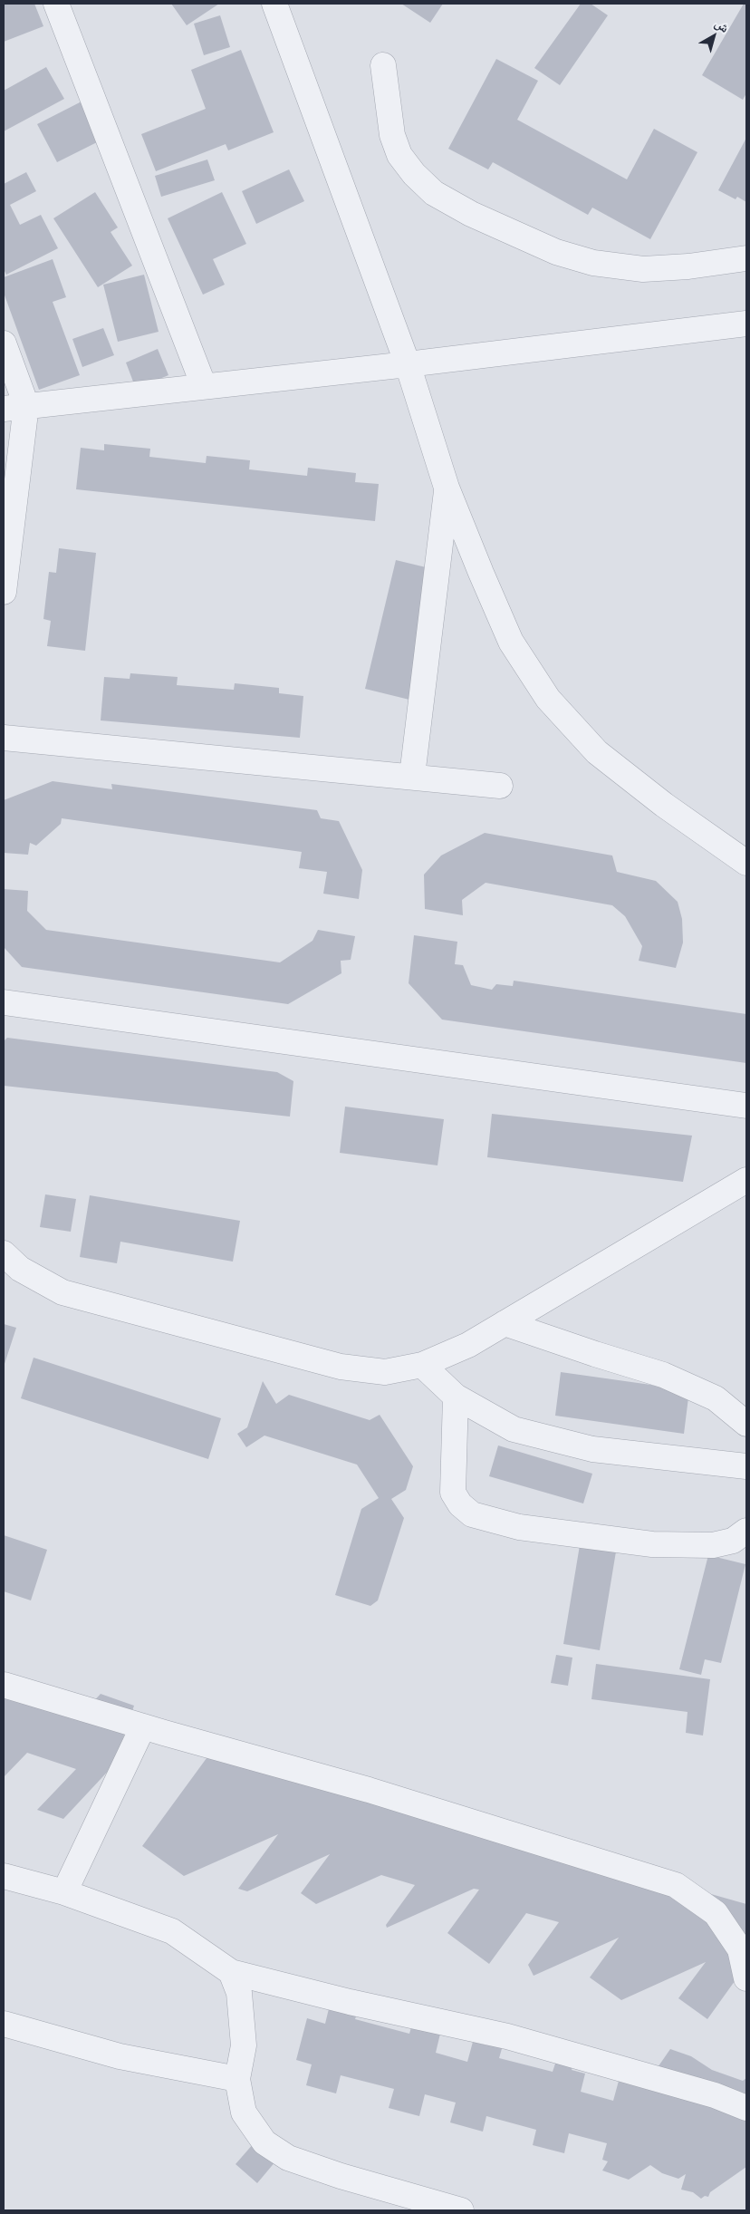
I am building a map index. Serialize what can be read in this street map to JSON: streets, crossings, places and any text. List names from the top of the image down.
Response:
{
  "north": "top right"
}
